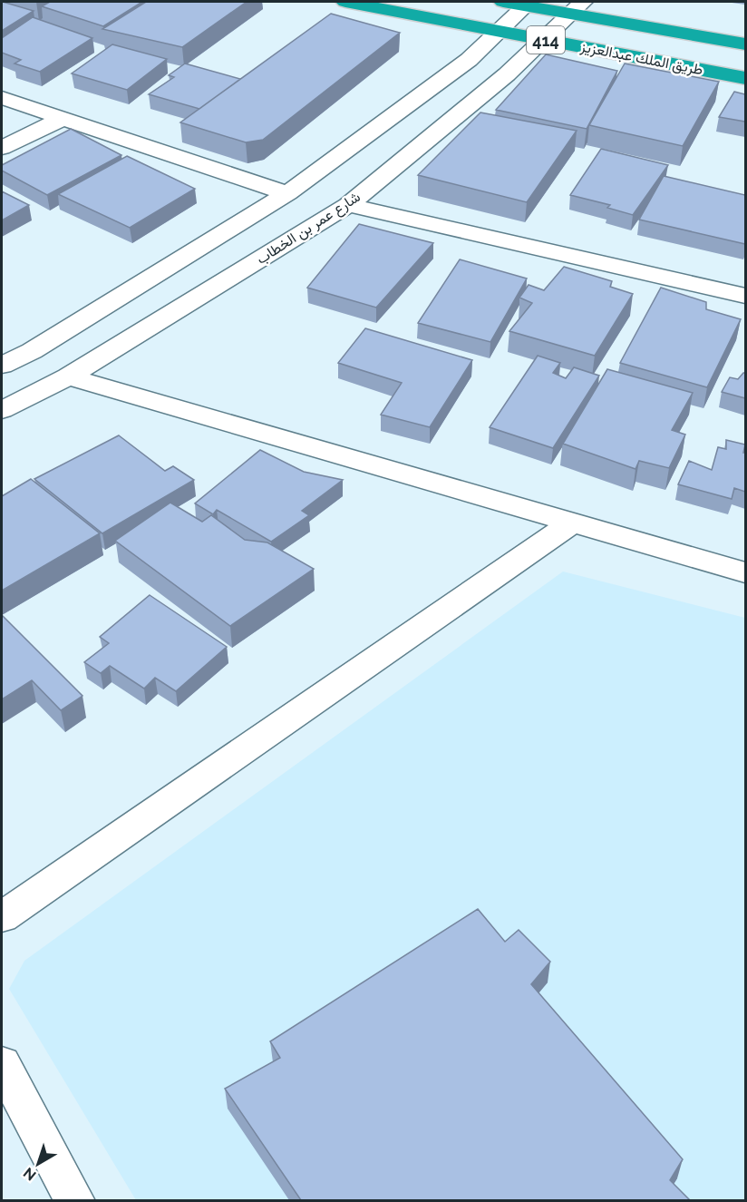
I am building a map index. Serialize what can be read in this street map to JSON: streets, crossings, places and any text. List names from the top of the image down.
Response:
{
  "streets": {
    "highway": ["414", "طريق الملك عبدالعزيز"],
    "street": ["شارع عمر بن الخطاب"]
  },
  "crossings": [
    ["طريق الملك عبدالعزيز", "شارع عمر بن الخطاب"]
  ],
  "north": "bottom left"
}
